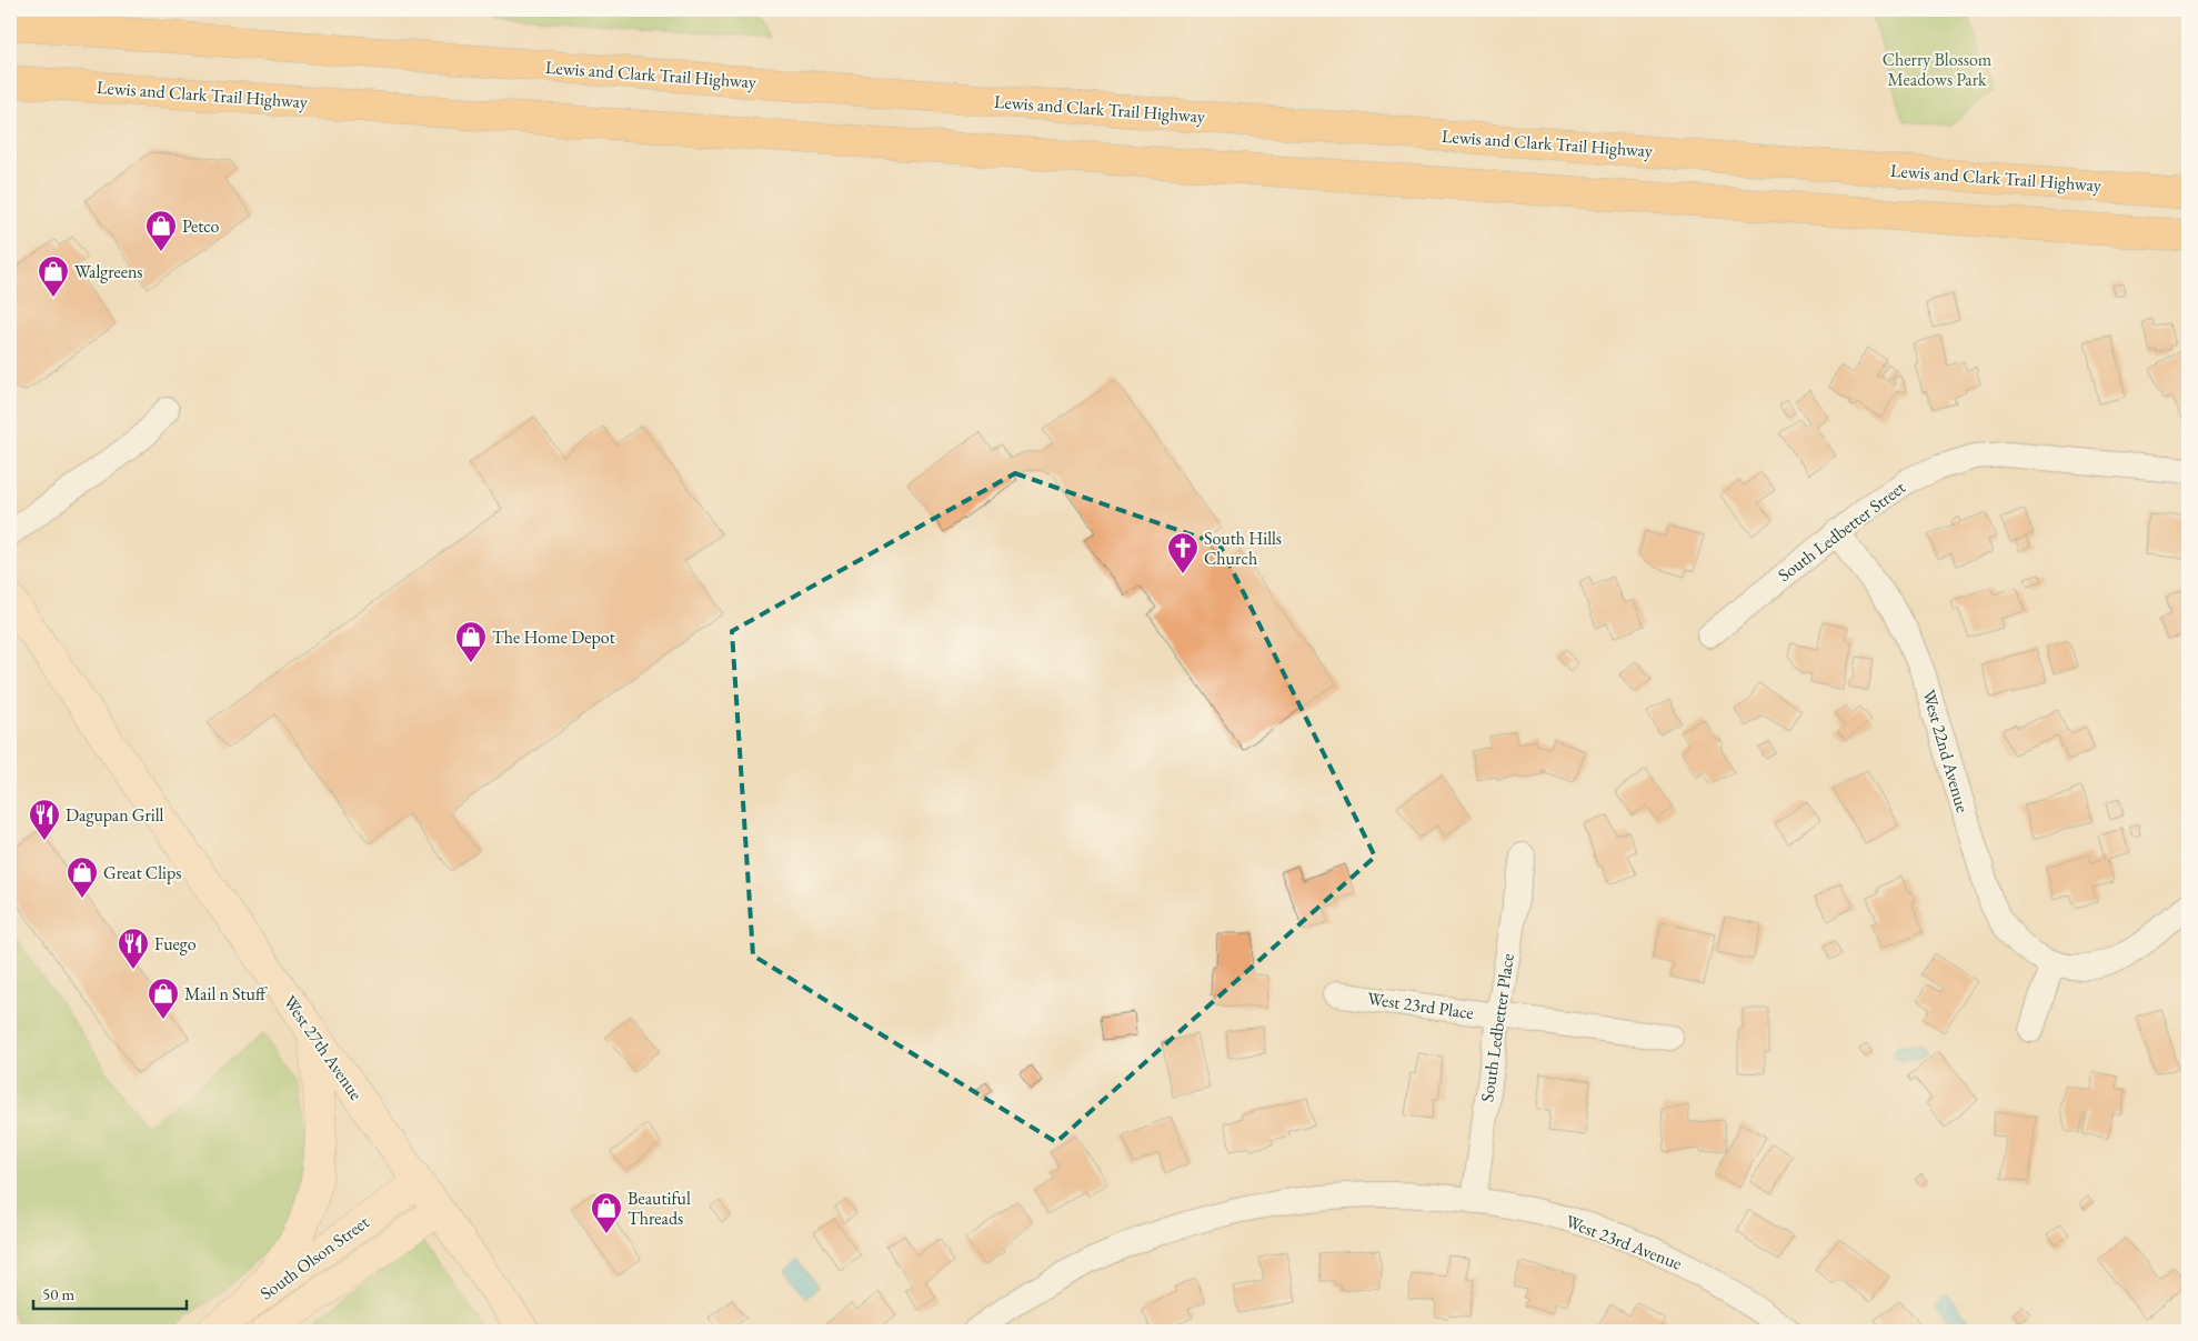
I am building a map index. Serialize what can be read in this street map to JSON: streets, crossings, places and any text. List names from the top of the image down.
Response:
{
  "streets": {
    "highway": ["Lewis and Clark Trail Highway"],
    "main road": ["West 27th Avenue", "South Olson Street"],
    "street": [
      "South Ledbetter Street",
      "West 22nd Avenue",
      "West 23rd Place",
      "South Ledbetter Place",
      "West 23rd Avenue"
    ]
  },
  "crossings": [
    ["South Ledbetter Street", "West 22nd Avenue"],
    ["West 23rd Place", "South Ledbetter Place"],
    ["South Ledbetter Place", "West 23rd Avenue"],
    ["West 27th Avenue", "South Olson Street"]
  ],
  "parks": ["Cherry Blossom Meadows Park"],
  "places": {
    "shop": [
      "Petco",
      "Walgreens",
      "The Home Depot",
      "Great Clips",
      "Mail n Stuff",
      "Beautiful Threads"
    ],
    "church": ["South Hills Church"],
    "restaurant": ["Dagupan Grill", "Fuego"]
  },
  "scale_bar": "50 m"
}
